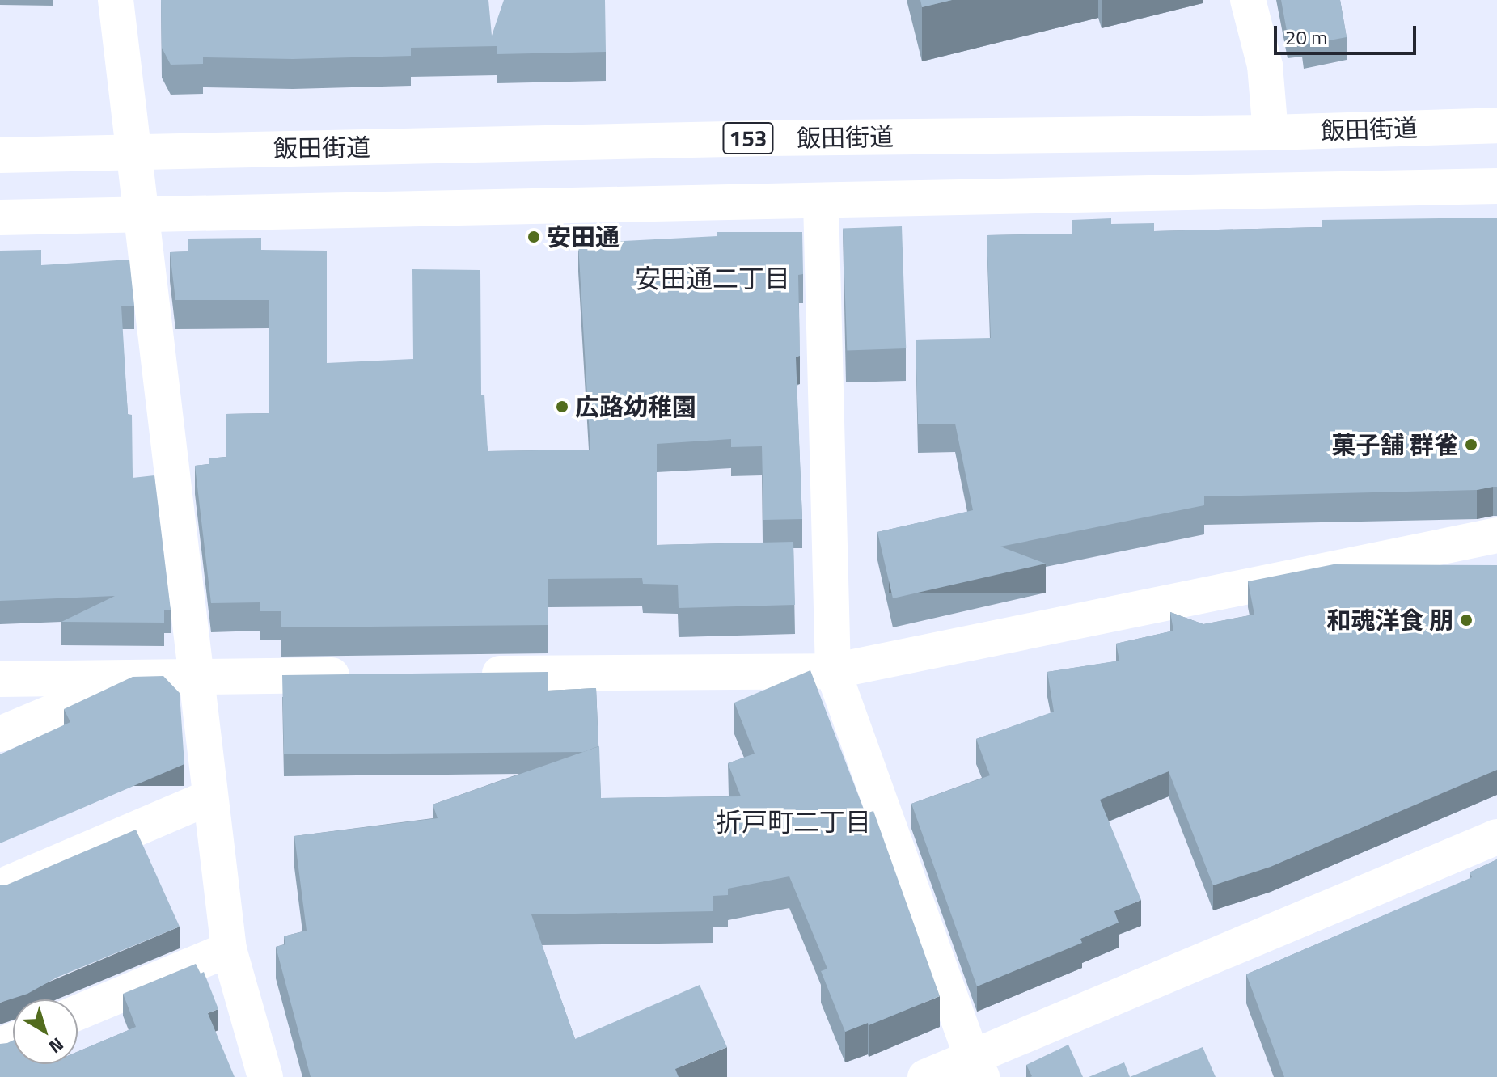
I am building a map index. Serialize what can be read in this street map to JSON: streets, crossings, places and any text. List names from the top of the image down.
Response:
{
  "streets": {
    "main road": ["飯田街道", "153"]
  },
  "districts": ["安田通二丁目", "折戸町二丁目"],
  "places": [
    "安田通",
    "広路幼稚園",
    "菓子舗 群雀",
    "和魂洋食 朋"
  ],
  "scale_bar": "20 m",
  "north": "bottom right"
}
